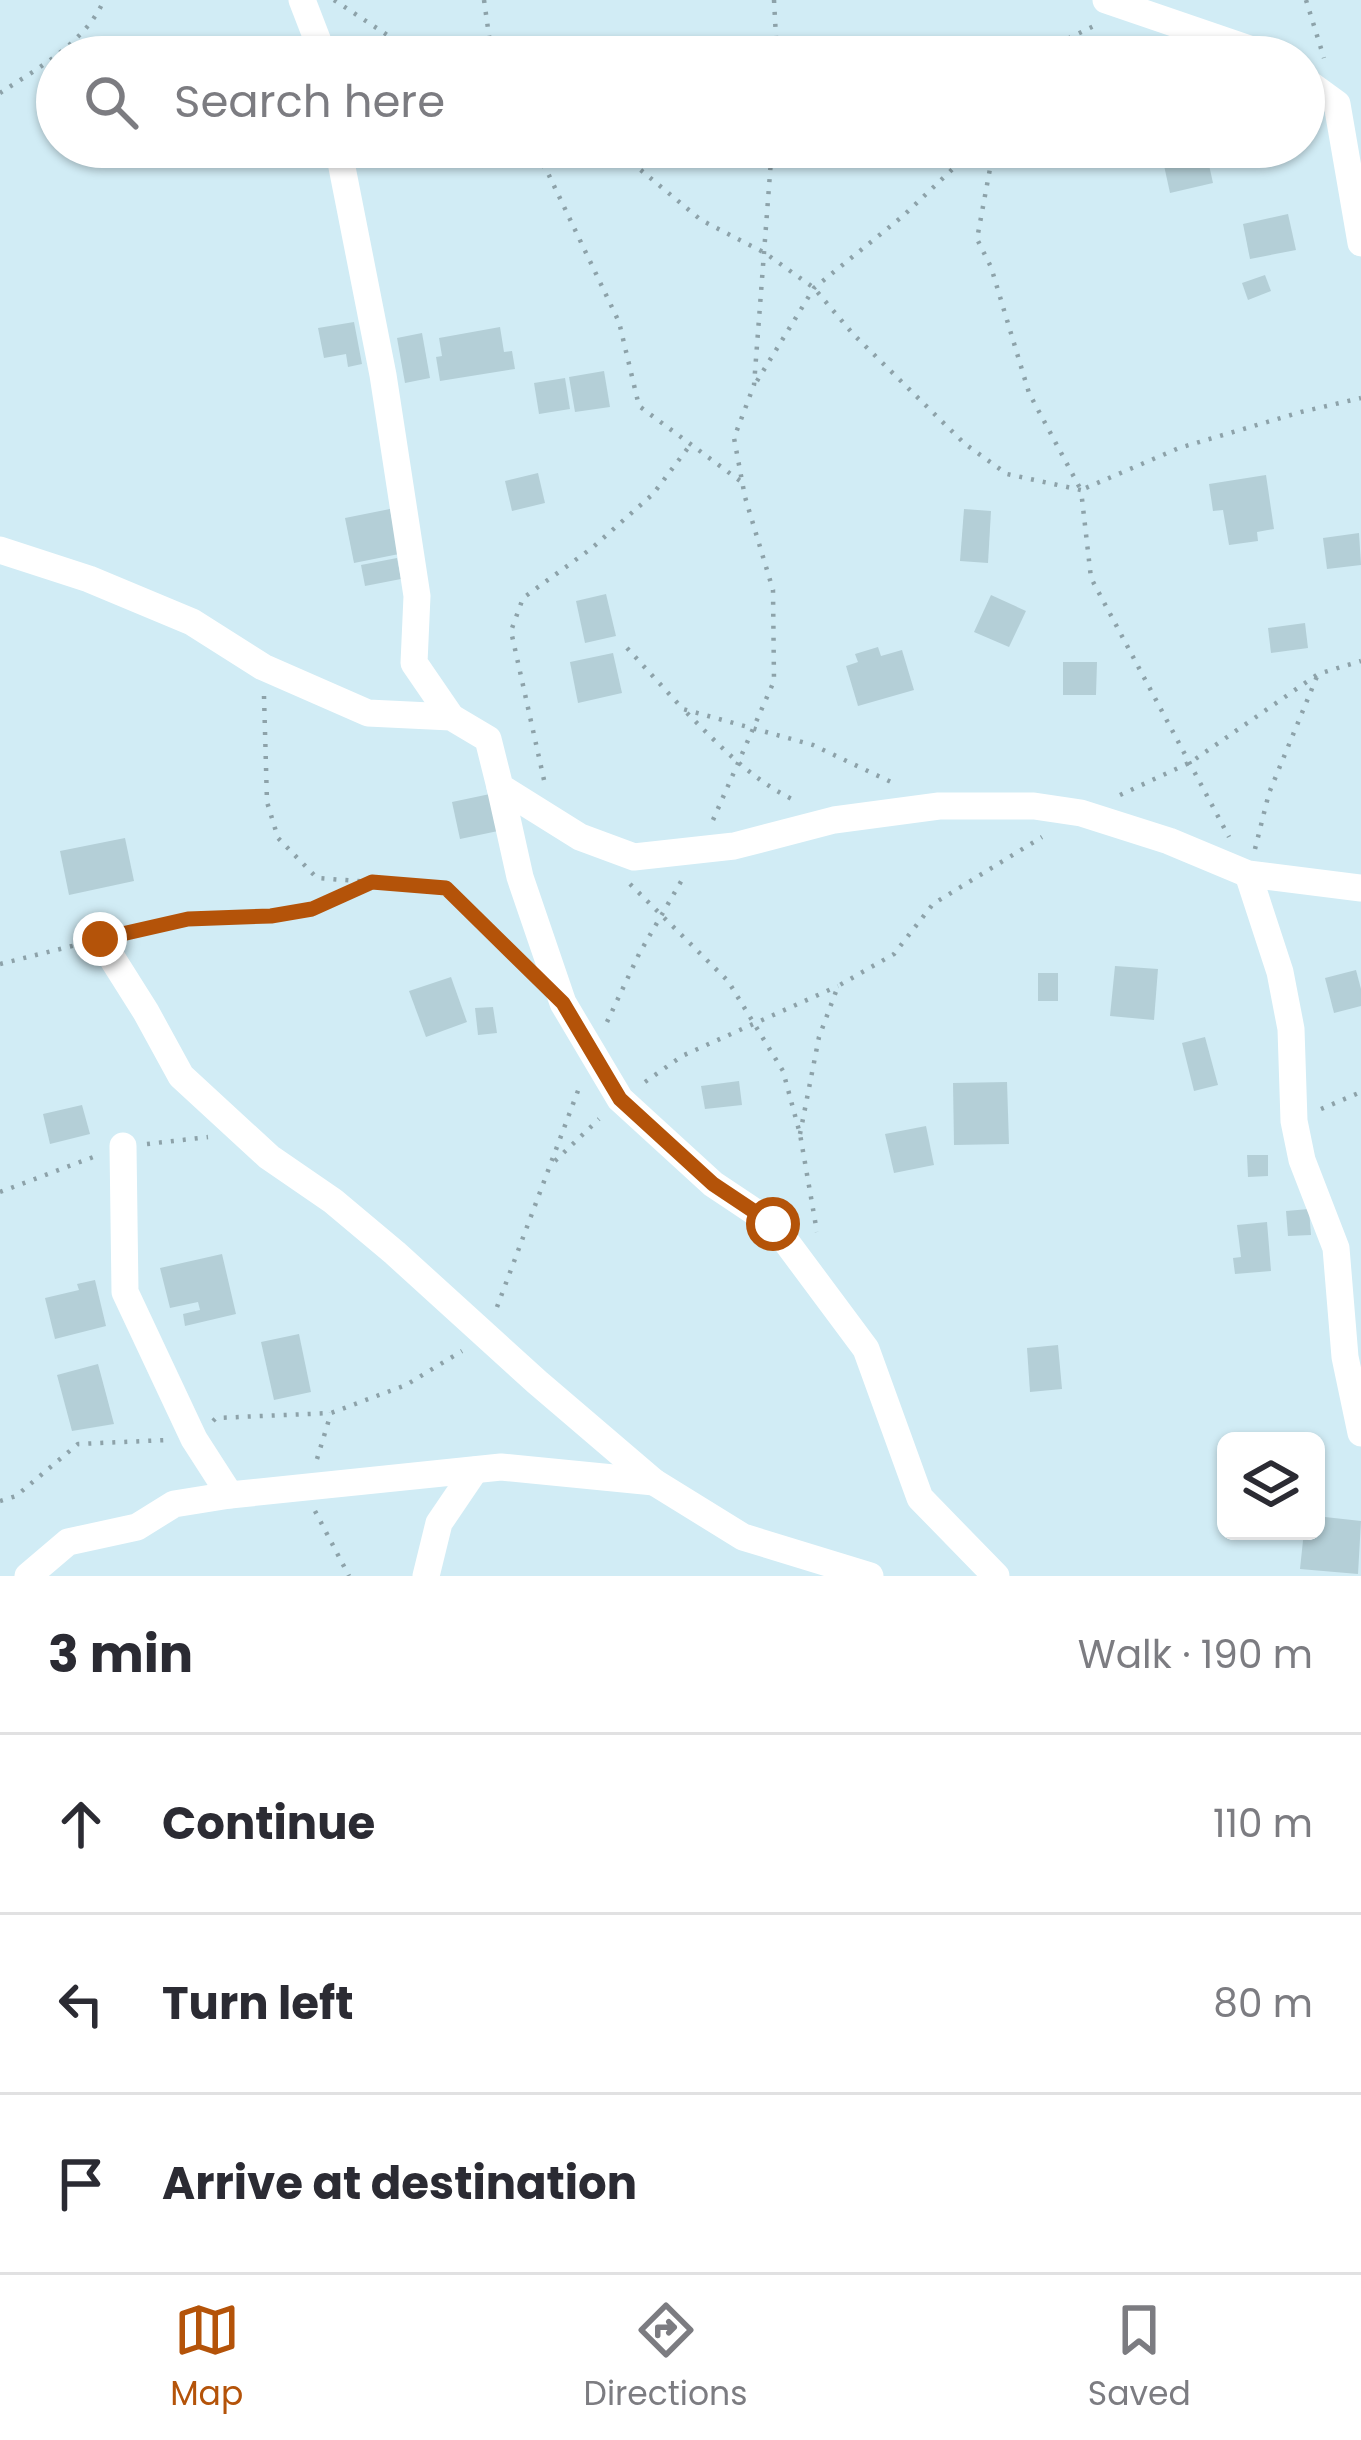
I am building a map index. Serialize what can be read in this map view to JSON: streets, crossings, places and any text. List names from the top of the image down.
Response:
{
  "page": {
    "search": "Search here",
    "heading": ["3 min", "Walk · 190 m"],
    "list": [
      ["Continue", "110 m"],
      ["Turn left", "80 m"],
      "Arrive at destination"
    ],
    "nav": ["Map", "Directions", "Saved"]
  }
}
